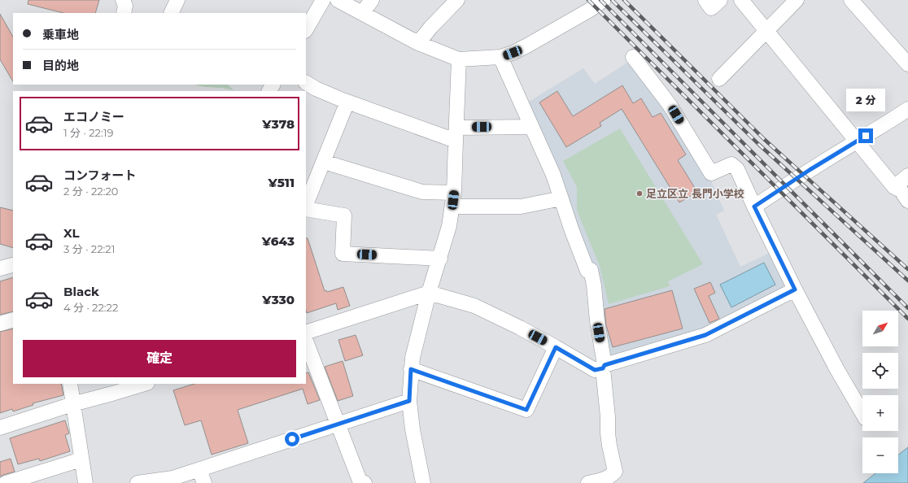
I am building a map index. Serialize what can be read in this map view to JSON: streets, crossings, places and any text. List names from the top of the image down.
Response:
{
  "places": ["足立区立 長門小学校"],
  "north": "top right",
  "page": {
    "banner": ["乗車地", "目的地"],
    "bubble": "2 分",
    "list": [
      {
        "name": "エコノミー",
        "note": "1 分 · 22:19",
        "value": "¥378"
      },
      {
        "name": "コンフォート",
        "note": "2 分 · 22:20",
        "value": "¥511"
      },
      {
        "name": "XL",
        "note": "3 分 · 22:21",
        "value": "¥643"
      },
      {
        "name": "Black",
        "note": "4 分 · 22:22",
        "value": "¥330"
      }
    ],
    "map_buttons": ["+", "−"],
    "buttons": "確定"
  }
}
